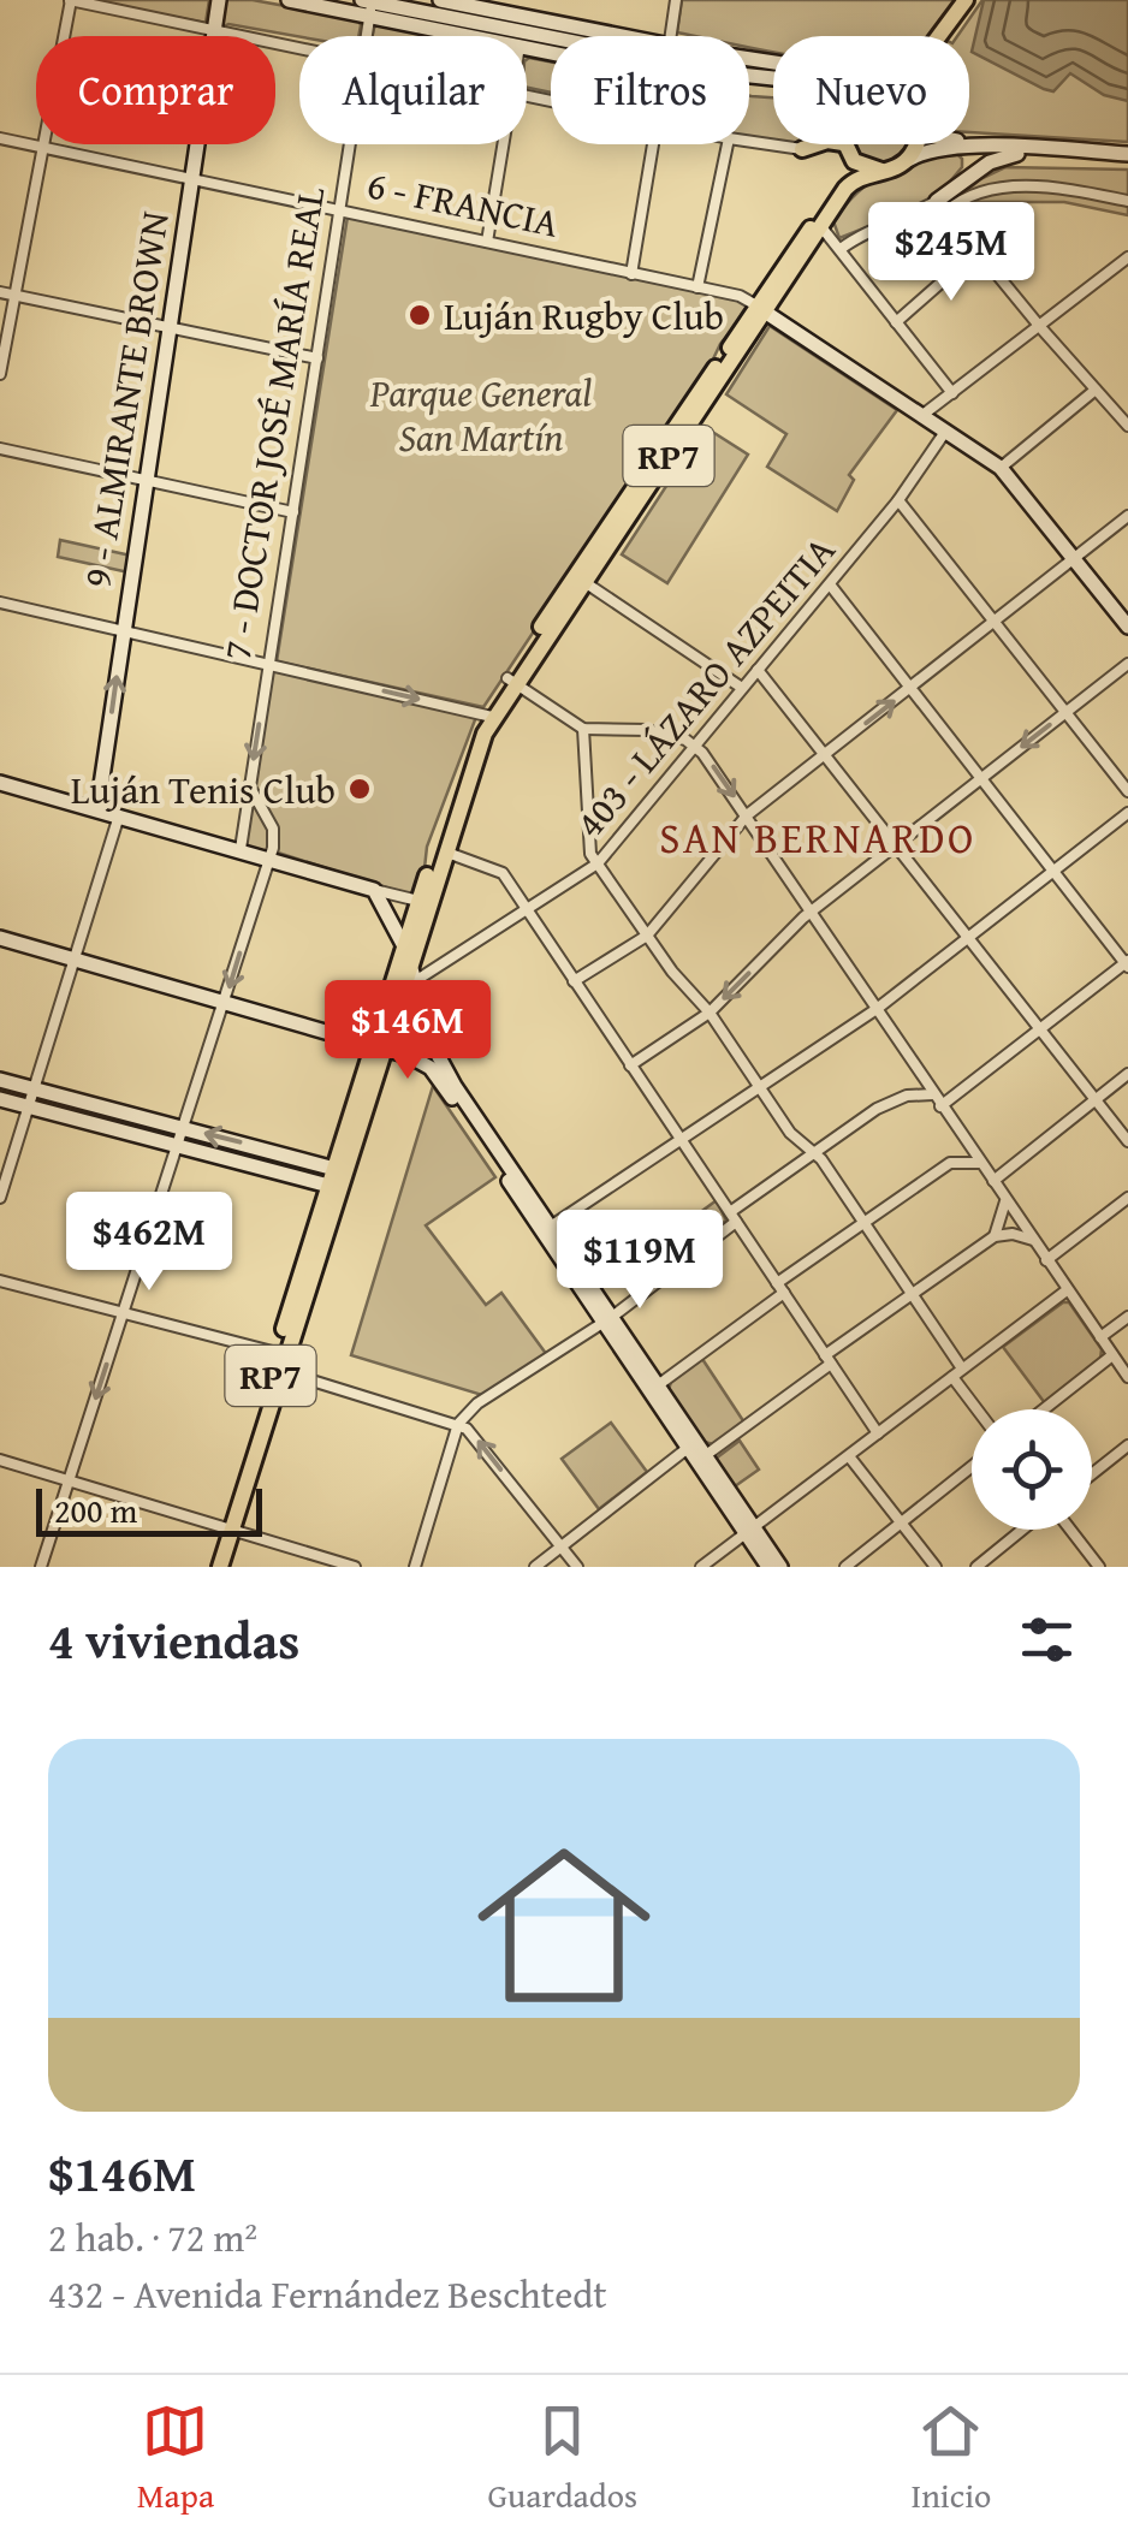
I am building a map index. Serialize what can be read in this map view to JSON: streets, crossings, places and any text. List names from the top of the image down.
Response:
{
  "streets": {
    "main road": ["RP7"],
    "street": [
      "6 - FRANCIA",
      "9 - ALMIRANTE BROWN",
      "7 - DOCTOR JOSÉ MARÍA REAL",
      "403 - LÁZARO AZPEITIA"
    ]
  },
  "crossings": [
    ["6 - FRANCIA", "9 - ALMIRANTE BROWN"],
    ["6 - FRANCIA", "7 - DOCTOR JOSÉ MARÍA REAL"],
    ["6 - FRANCIA", "RP7"],
    ["RP7", "403 - LÁZARO AZPEITIA"]
  ],
  "districts": ["SAN BERNARDO"],
  "parks": ["Parque General San Martín"],
  "places": ["Luján Rugby Club", "Luján Tenis Club"],
  "scale_bar": "200 m",
  "page": {
    "chip": [
      "Comprar",
      "Alquilar",
      "Filtros",
      "Nuevo"
    ],
    "price": [
      "$245M",
      "$146M",
      "$462M",
      "$119M"
    ],
    "scale": "200 m",
    "heading": "4 viviendas",
    "list": [
      {
        "name": "$146M",
        "note": "2 hab. · 72 m² · 432 - Avenida Fernández Beschtedt"
      }
    ],
    "tabs": ["Mapa", "Guardados", "Inicio"]
  }
}
